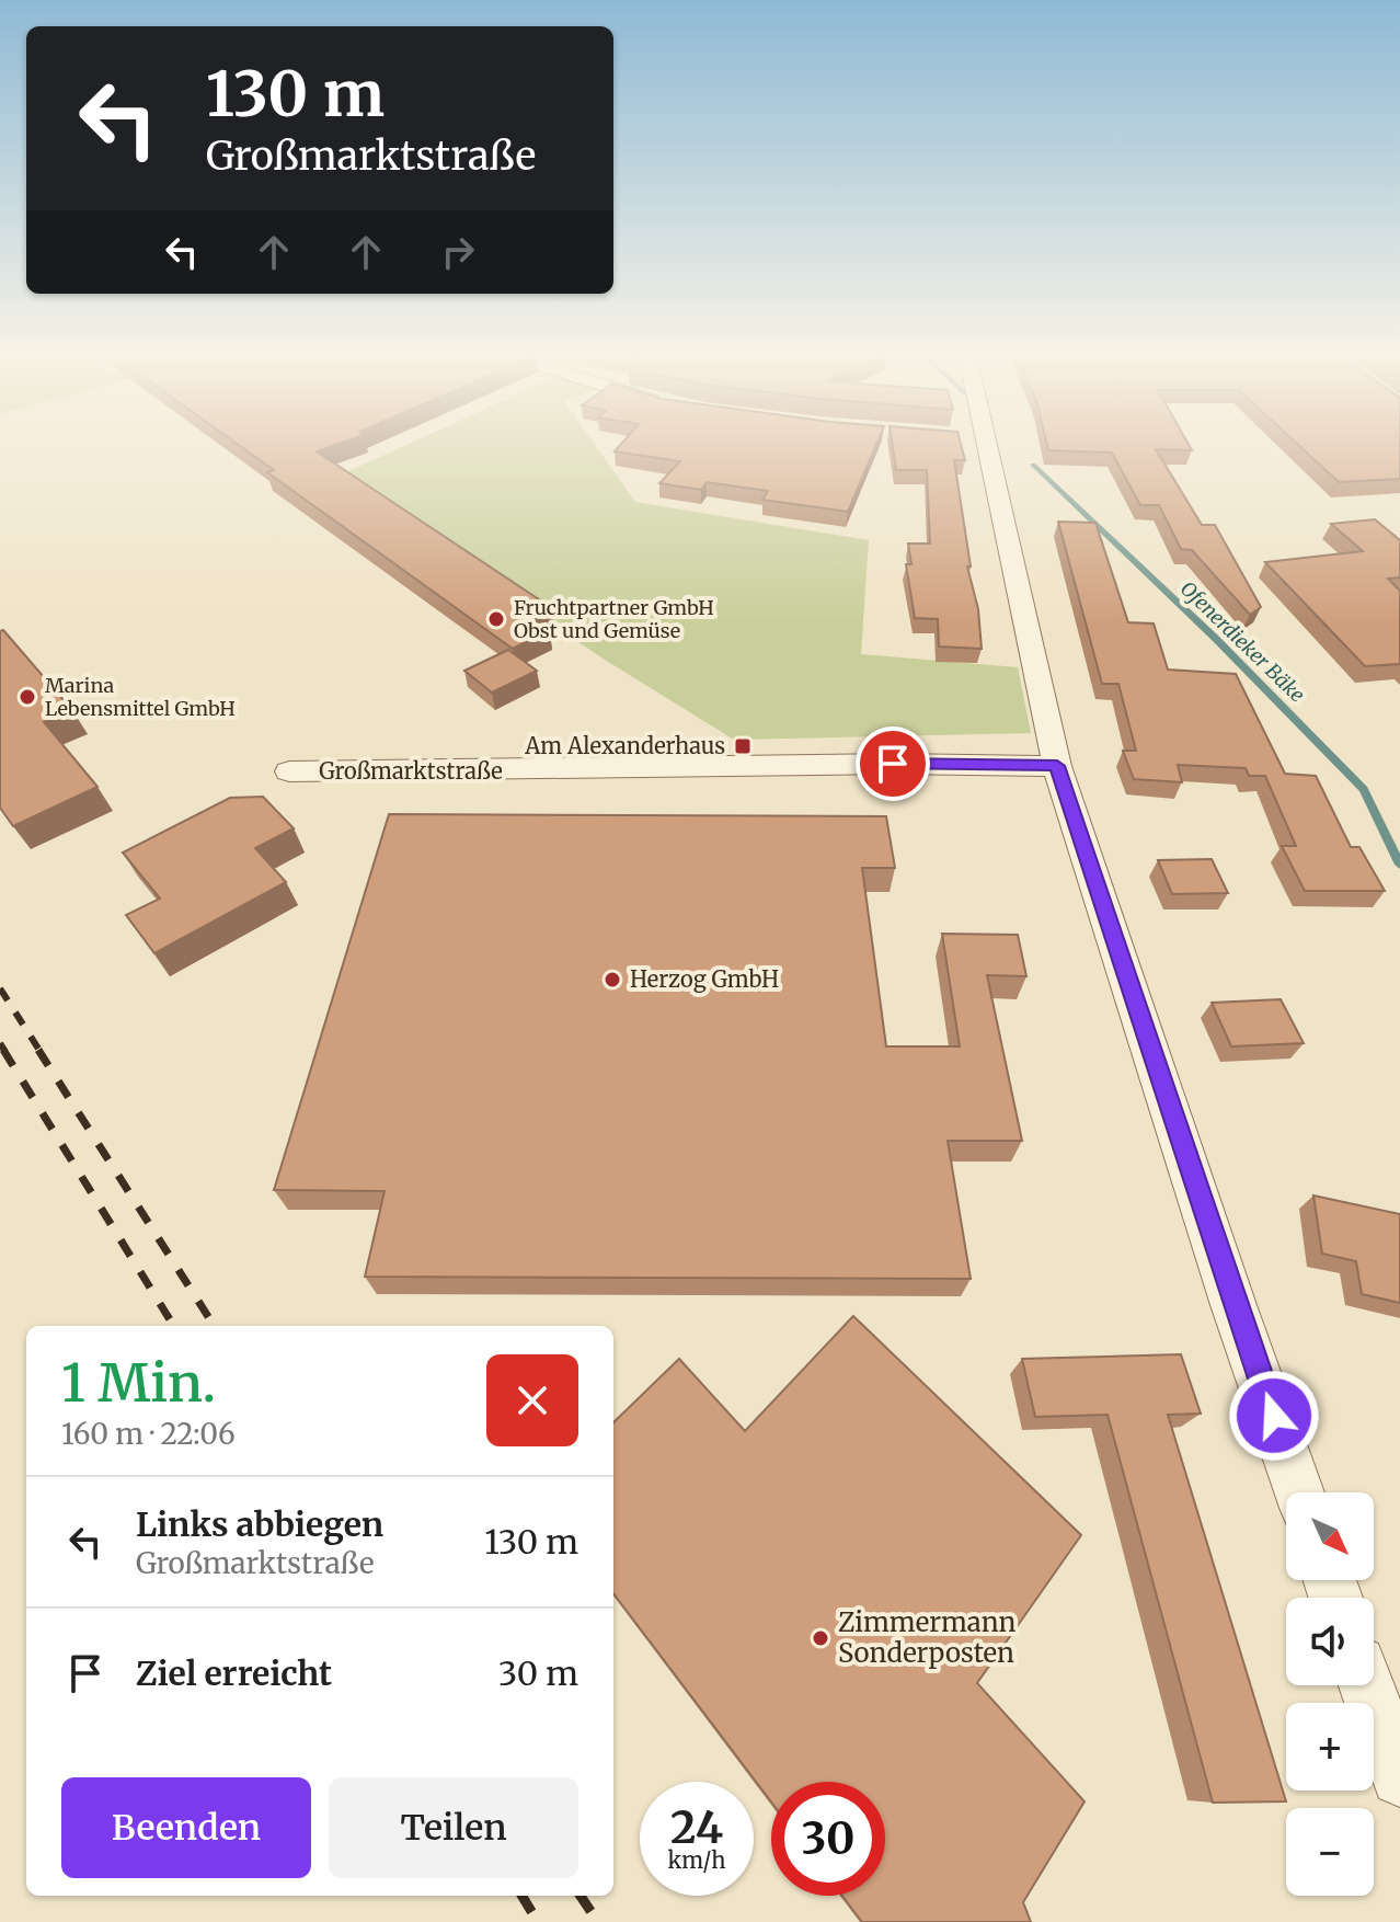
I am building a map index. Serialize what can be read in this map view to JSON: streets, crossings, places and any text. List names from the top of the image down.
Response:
{
  "streets": {
    "street": ["Großmarktstraße"]
  },
  "water": ["Ofenerdieker Bäke"],
  "places": {
    "other": [
      "Fruchtpartner GmbH Obst und Gemüse",
      "Marina Lebensmittel GmbH",
      "Herzog GmbH",
      "Zimmermann Sonderposten"
    ],
    "transit": ["Am Alexanderhaus"]
  },
  "north": "bottom right",
  "page": {
    "turn": ["130 m", "Großmarktstraße"],
    "heading": ["1 Min.", "160 m · 22:06"],
    "list": [
      {
        "name": "Links abbiegen",
        "note": "Großmarktstraße",
        "value": "130 m"
      },
      {
        "name": "Ziel erreicht",
        "value": "30 m"
      }
    ],
    "map_buttons": ["+", "−"],
    "buttons": ["Beenden", "Teilen"],
    "speed": "24 km/h",
    "limit": "30"
  }
}
